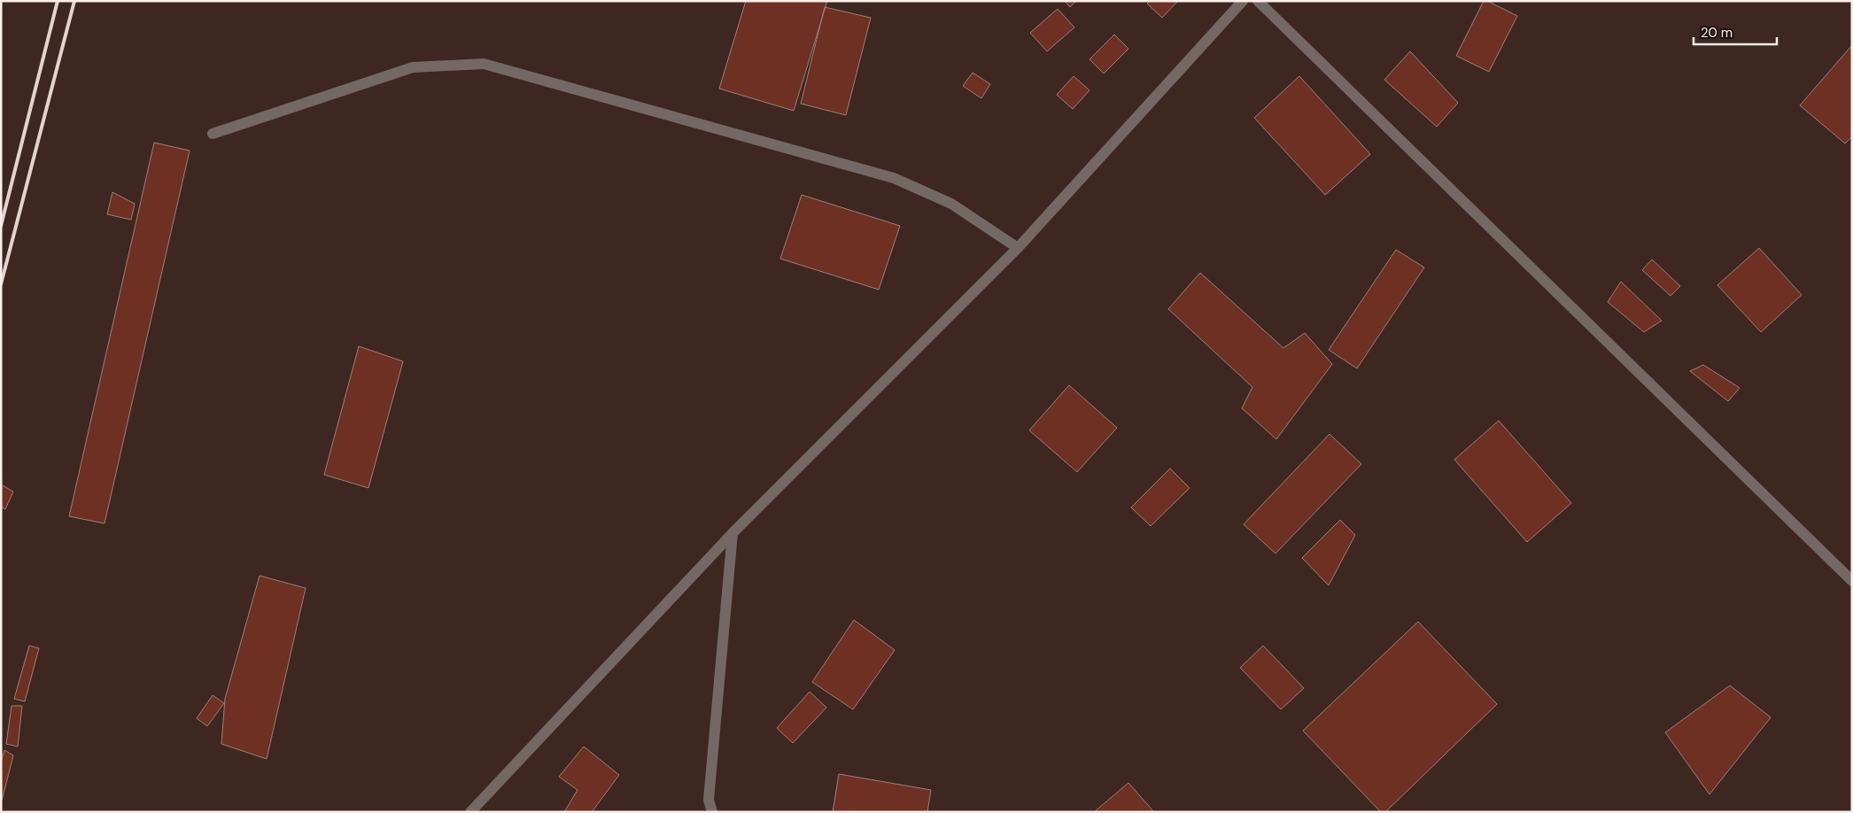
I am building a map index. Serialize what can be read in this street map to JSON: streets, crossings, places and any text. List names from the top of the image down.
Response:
{
  "scale_bar": "20 m"
}
